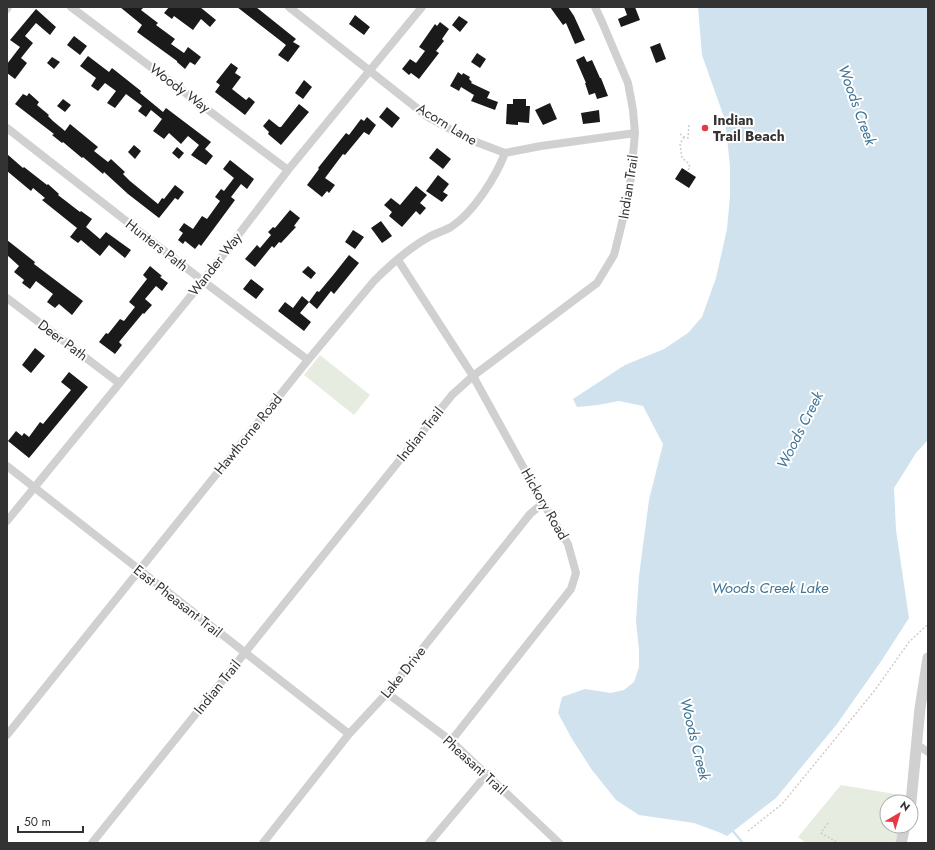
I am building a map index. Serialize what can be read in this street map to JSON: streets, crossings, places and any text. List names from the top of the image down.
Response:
{
  "streets": {
    "street": [
      "Woody Way",
      "Acorn Lane",
      "Indian Trail",
      "Hunters Path",
      "Wander Way",
      "Deer Path",
      "Hawthorne Road",
      "Hickory Road",
      "East Pheasant Trail",
      "Lake Drive",
      "Pheasant Trail"
    ]
  },
  "crossings": [
    ["Woody Way", "Wander Way"],
    ["Acorn Lane", "Wander Way"],
    ["Acorn Lane", "Hawthorne Road"],
    ["Indian Trail", "Hickory Road"],
    ["Indian Trail", "East Pheasant Trail"],
    ["Hunters Path", "Wander Way"],
    ["Hunters Path", "Hawthorne Road"],
    ["Wander Way", "Deer Path"],
    ["Wander Way", "East Pheasant Trail"],
    ["Hawthorne Road", "Hickory Road"],
    ["Hawthorne Road", "East Pheasant Trail"],
    ["Hickory Road", "Lake Drive"],
    ["Hickory Road", "Pheasant Trail"],
    ["East Pheasant Trail", "Lake Drive"],
    ["Lake Drive", "Pheasant Trail"]
  ],
  "water": ["Woods Creek", "Woods Creek Lake"],
  "places": ["Indian Trail Beach"],
  "scale_bar": "50 m",
  "north": "top right"
}
